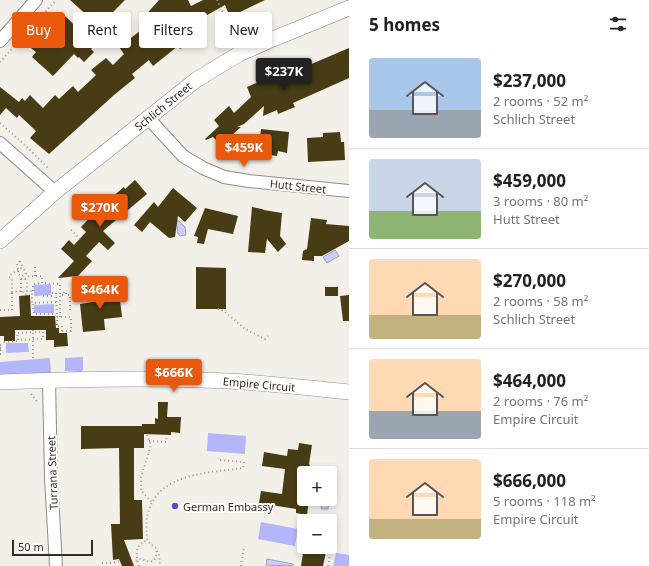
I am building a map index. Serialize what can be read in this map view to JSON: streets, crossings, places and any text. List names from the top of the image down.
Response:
{
  "streets": {
    "street": [
      "Schlich Street",
      "Hutt Street",
      "Empire Circuit",
      "Turrana Street"
    ]
  },
  "crossings": [
    ["Schlich Street", "Hutt Street"],
    ["Empire Circuit", "Turrana Street"]
  ],
  "places": ["German Embassy"],
  "scale_bar": "50 m",
  "page": {
    "heading": "5 homes",
    "chip": [
      "Buy",
      "Rent",
      "Filters",
      "New"
    ],
    "list": [
      {
        "name": "$237,000",
        "note": "2 rooms · 52 m² · Schlich Street"
      },
      {
        "name": "$459,000",
        "note": "3 rooms · 80 m² · Hutt Street"
      },
      {
        "name": "$270,000",
        "note": "2 rooms · 58 m² · Schlich Street"
      },
      {
        "name": "$464,000",
        "note": "2 rooms · 76 m² · Empire Circuit"
      },
      {
        "name": "$666,000",
        "note": "5 rooms · 118 m² · Empire Circuit"
      }
    ],
    "price": [
      "$237K",
      "$459K",
      "$270K",
      "$464K",
      "$666K"
    ],
    "map_buttons": ["+", "−"],
    "scale": "50 m"
  }
}
